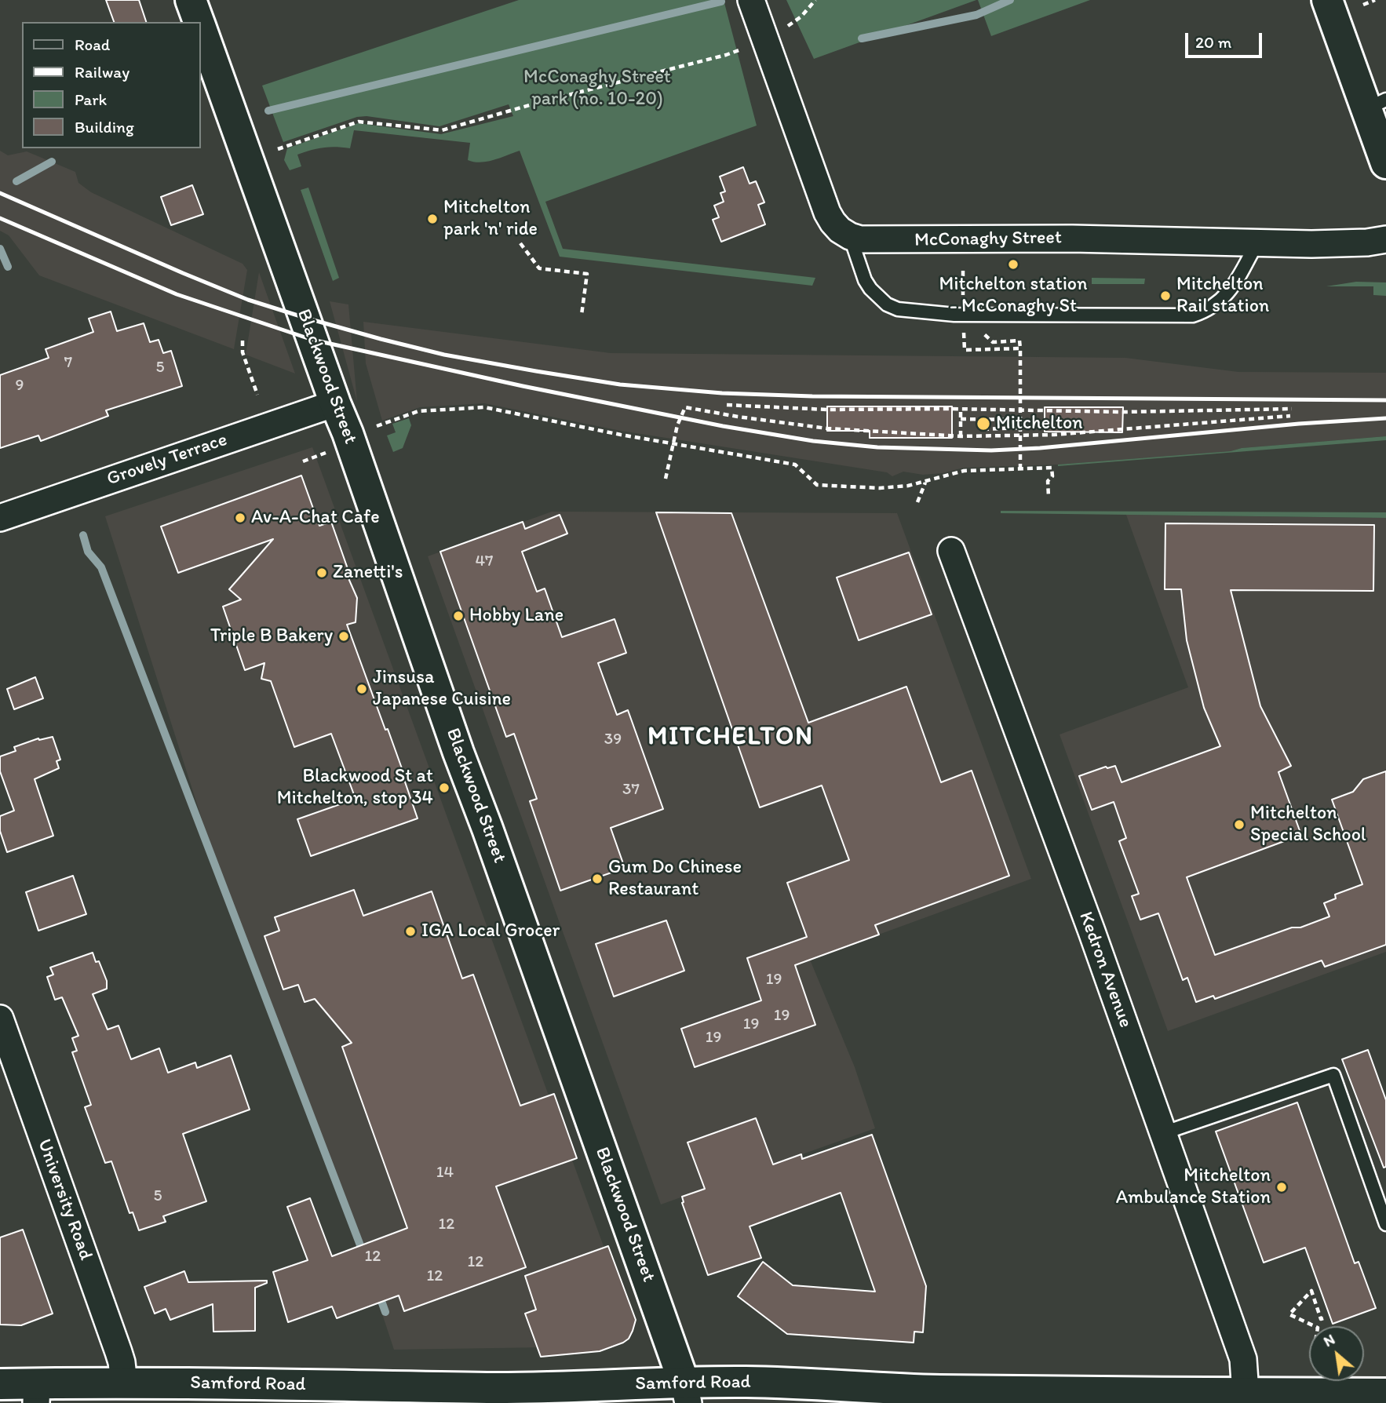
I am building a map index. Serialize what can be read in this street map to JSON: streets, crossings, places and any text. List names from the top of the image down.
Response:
{
  "streets": {
    "street": [
      "McConaghy Street",
      "Blackwood Street",
      "Grovely Terrace",
      "Kedron Avenue",
      "University Road",
      "Samford Road"
    ]
  },
  "crossings": [
    ["Blackwood Street", "Grovely Terrace"],
    ["Blackwood Street", "Samford Road"],
    ["Kedron Avenue", "Samford Road"],
    ["University Road", "Samford Road"]
  ],
  "districts": ["MITCHELTON"],
  "parks": ["McConaghy Street park (no. 10-20)"],
  "places": [
    "Mitchelton park 'n' ride",
    "Mitchelton station - McConaghy St",
    "Mitchelton Rail station",
    "Mitchelton",
    "Av-A-Chat Cafe",
    "Zanetti's",
    "Hobby Lane",
    "Triple B Bakery",
    "Jinsusa Japanese Cuisine",
    "Blackwood St at Mitchelton, stop 34",
    "Mitchelton Special School",
    "Gum Do Chinese Restaurant",
    "IGA Local Grocer",
    "Mitchelton Ambulance Station"
  ],
  "house_numbers": [
    "7",
    "5",
    "9",
    "47",
    "39",
    "37",
    "19",
    "19",
    "19",
    "19",
    "14",
    "5",
    "12",
    "12",
    "12",
    "12"
  ],
  "legend": [
    "Road",
    "Railway",
    "Park",
    "Building"
  ],
  "scale_bar": "20 m",
  "north": "top left"
}
